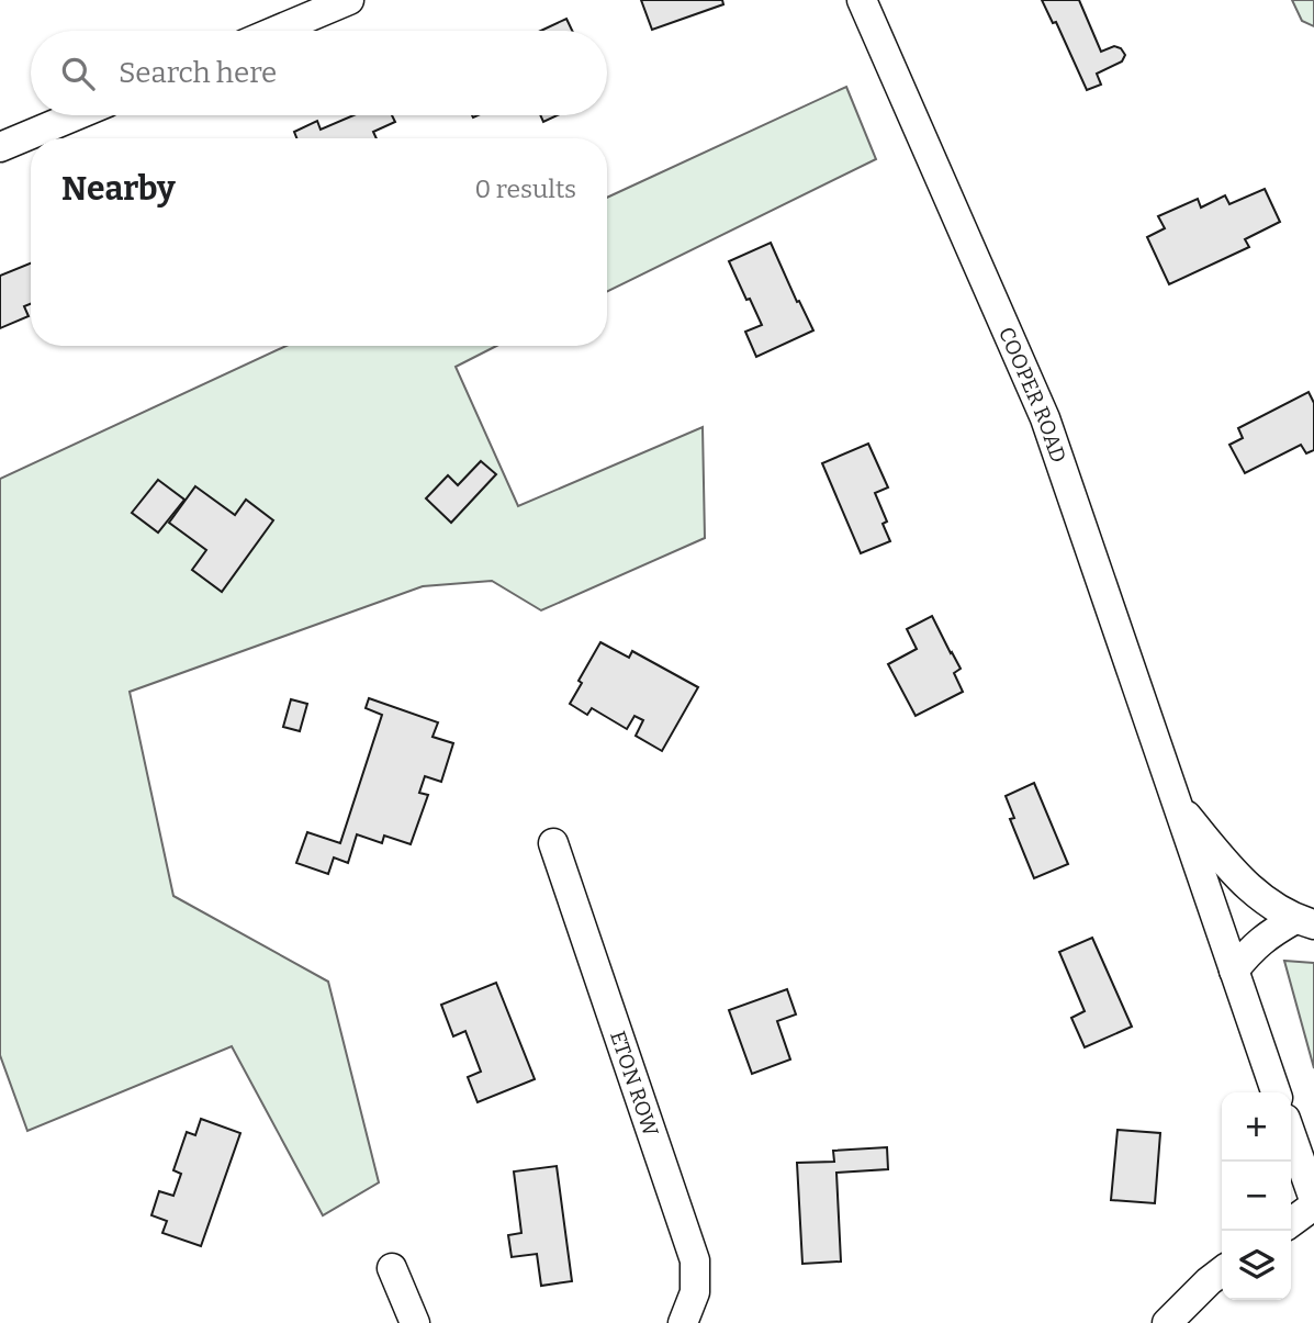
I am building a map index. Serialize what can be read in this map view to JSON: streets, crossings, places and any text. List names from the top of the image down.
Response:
{
  "streets": {
    "street": ["COOPER ROAD", "ETON ROW"]
  },
  "page": {
    "search": "Search here",
    "heading": ["Nearby", "0 results"],
    "map_buttons": ["+", "−"]
  }
}
